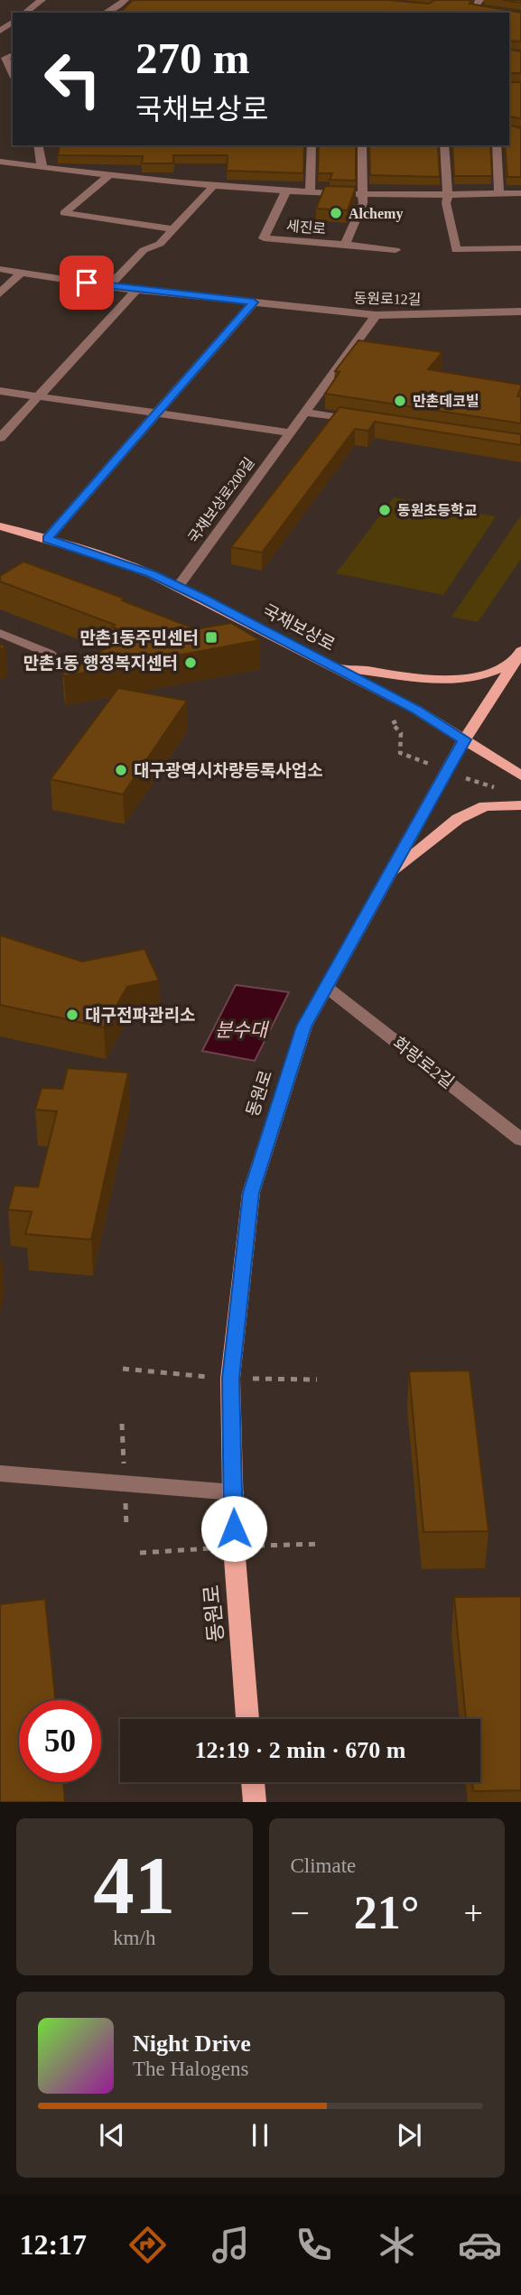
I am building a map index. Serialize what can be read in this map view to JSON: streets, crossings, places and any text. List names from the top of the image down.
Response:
{
  "streets": {
    "main road": ["국채보상로", "동원로"],
    "street": [
      "세진로",
      "동원로12길",
      "국채보상로200길",
      "화랑로2길"
    ]
  },
  "crossings": [
    ["동원로12길", "국채보상로200길"],
    ["국채보상로200길", "국채보상로"],
    ["국채보상로", "동원로"],
    ["화랑로2길", "동원로"]
  ],
  "water": ["분수대"],
  "places": {
    "other": [
      "Alchemy",
      "만촌데코빌",
      "동원초등학교",
      "만촌1동 행정복지센터",
      "대구광역시차량등록사업소",
      "대구전파관리소"
    ],
    "transit": ["만촌1동주민센터"]
  },
  "page": {
    "turn": ["270 m", "국채보상로"],
    "limit": "50",
    "trip": "12:19 · 2 min · 670 m",
    "tile": [
      ["41", "km/h"],
      "Climate"
    ],
    "heat": ["−", "21°", "+"],
    "song": ["Night Drive", "The Halogens"],
    "tabs": "12:17"
  }
}
